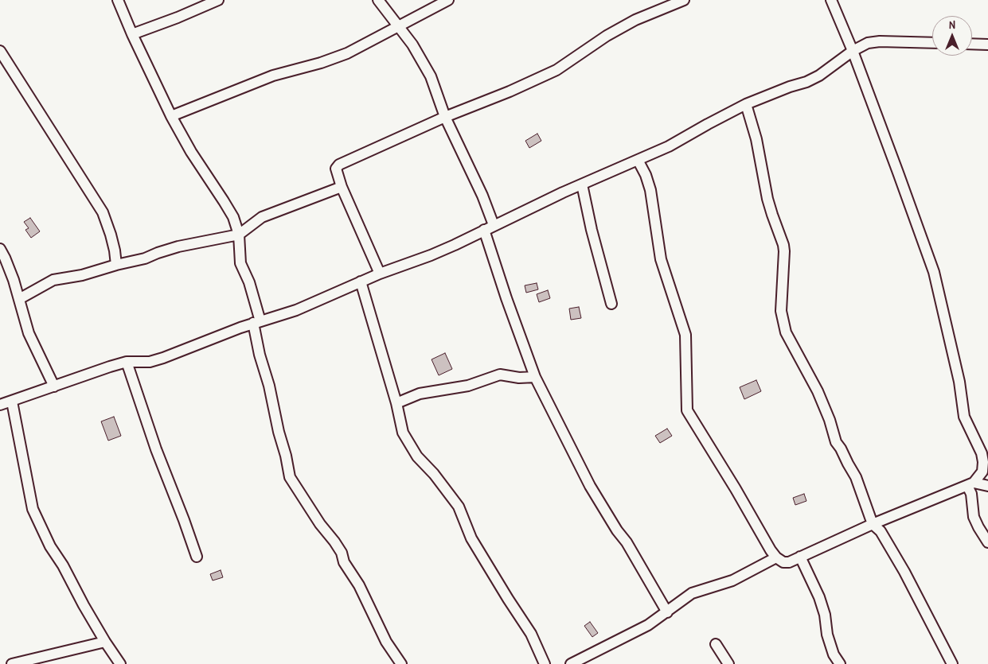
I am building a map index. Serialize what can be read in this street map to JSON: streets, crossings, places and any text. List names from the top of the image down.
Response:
{
  "north": "top"
}
